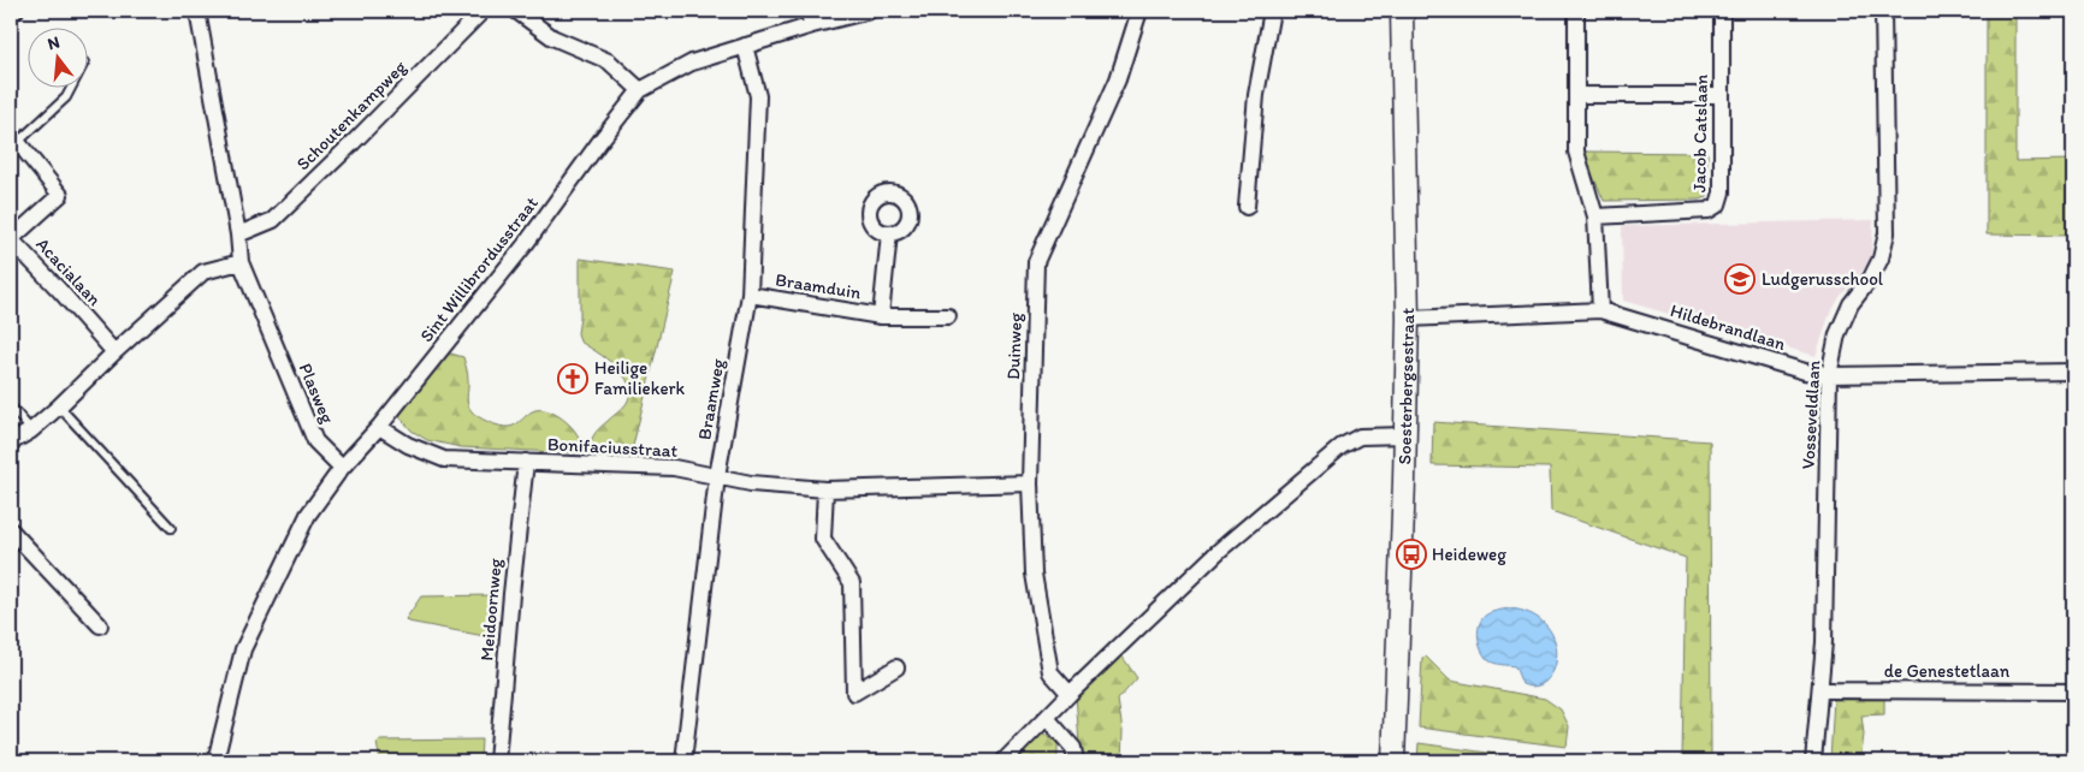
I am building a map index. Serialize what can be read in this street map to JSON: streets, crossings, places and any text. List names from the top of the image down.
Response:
{
  "streets": {
    "main road": ["Soesterbergsestraat"],
    "street": [
      "Schoutenkampweg",
      "Jacob Catslaan",
      "Sint Willibrordusstraat",
      "Acacialaan",
      "Braamduin",
      "Hildebrandlaan",
      "Duinweg",
      "Plasweg",
      "Braamweg",
      "Vosseveldlaan",
      "Bonifaciusstraat",
      "Meidoornweg",
      "de Genestetlaan"
    ]
  },
  "crossings": [
    ["Schoutenkampweg", "Plasweg"],
    ["Sint Willibrordusstraat", "Plasweg"],
    ["Sint Willibrordusstraat", "Bonifaciusstraat"],
    ["Braamduin", "Braamweg"],
    ["Hildebrandlaan", "Soesterbergsestraat"],
    ["Hildebrandlaan", "Vosseveldlaan"],
    ["Duinweg", "Bonifaciusstraat"],
    ["Braamweg", "Bonifaciusstraat"],
    ["Vosseveldlaan", "de Genestetlaan"],
    ["Bonifaciusstraat", "Meidoornweg"]
  ],
  "places": {
    "school or university": ["Ludgerusschool"],
    "church": ["Heilige Familiekerk"],
    "bus stop": ["Heideweg"]
  },
  "north": "top"
}
